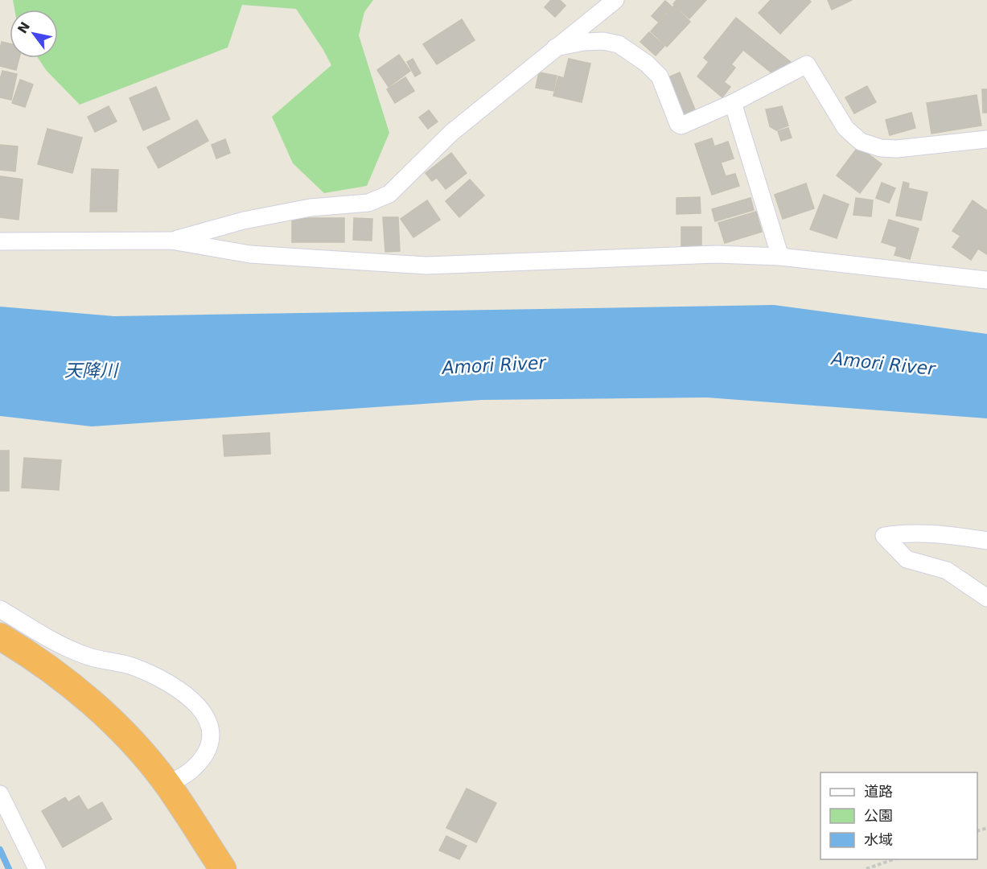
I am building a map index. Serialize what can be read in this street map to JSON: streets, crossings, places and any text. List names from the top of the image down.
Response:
{
  "water": ["Amori River", "天降川"],
  "legend": ["道路", "公園", "水域"],
  "north": "top left"
}
